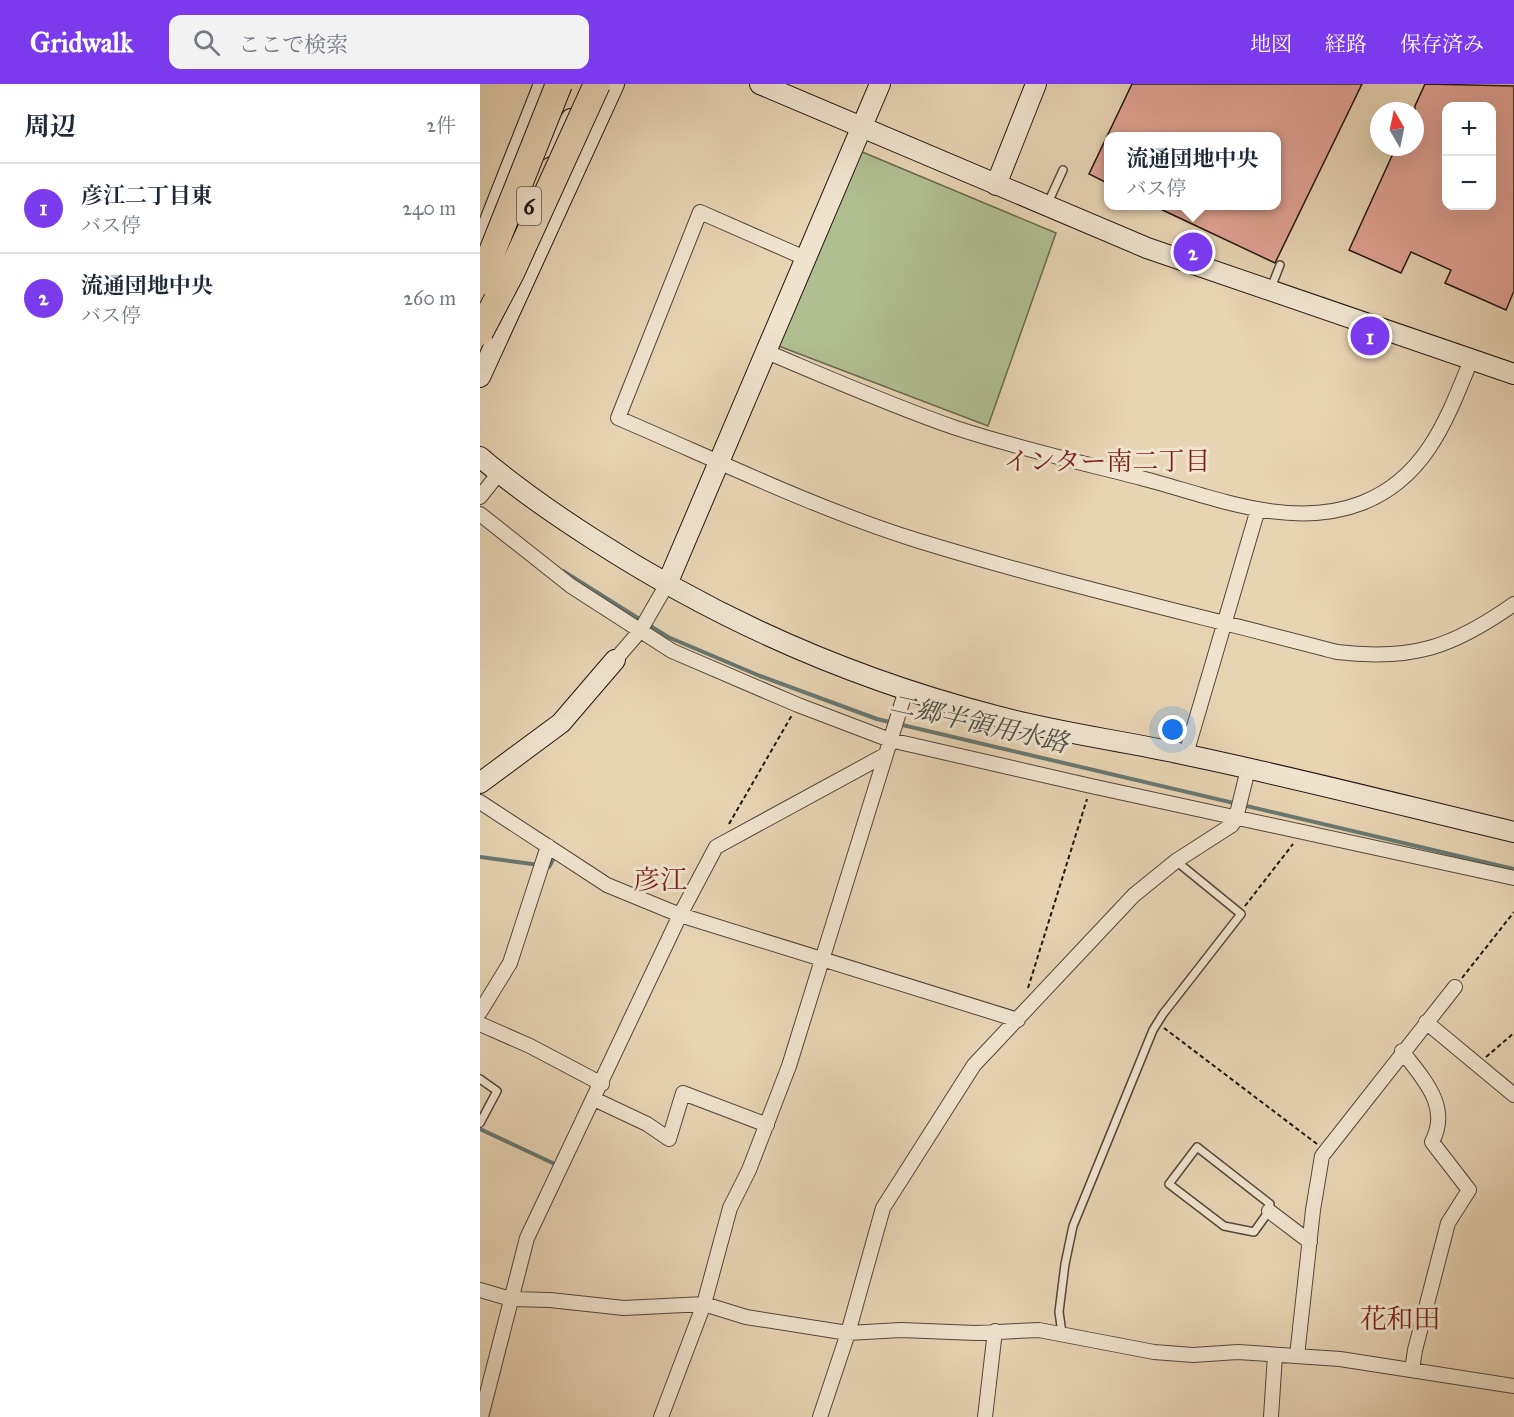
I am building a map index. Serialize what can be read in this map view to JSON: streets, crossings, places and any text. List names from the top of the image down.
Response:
{
  "streets": {
    "highway": ["6"]
  },
  "districts": ["インター南二丁目", "彦江", "花和田"],
  "water": ["二郷半領用水路"],
  "north": "top",
  "page": {
    "header": "Gridwalk",
    "search": "ここで検索",
    "nav": ["地図", "経路", "保存済み"],
    "heading": ["周辺", "2件"],
    "map_buttons": ["+", "−"],
    "popup": ["流通団地中央", "バス停"],
    "list": [
      {
        "mark": "1",
        "name": "彦江二丁目東",
        "note": "バス停",
        "value": "240 m"
      },
      {
        "mark": "2",
        "name": "流通団地中央",
        "note": "バス停",
        "value": "260 m"
      }
    ],
    "pins": ["2", "1"]
  }
}
